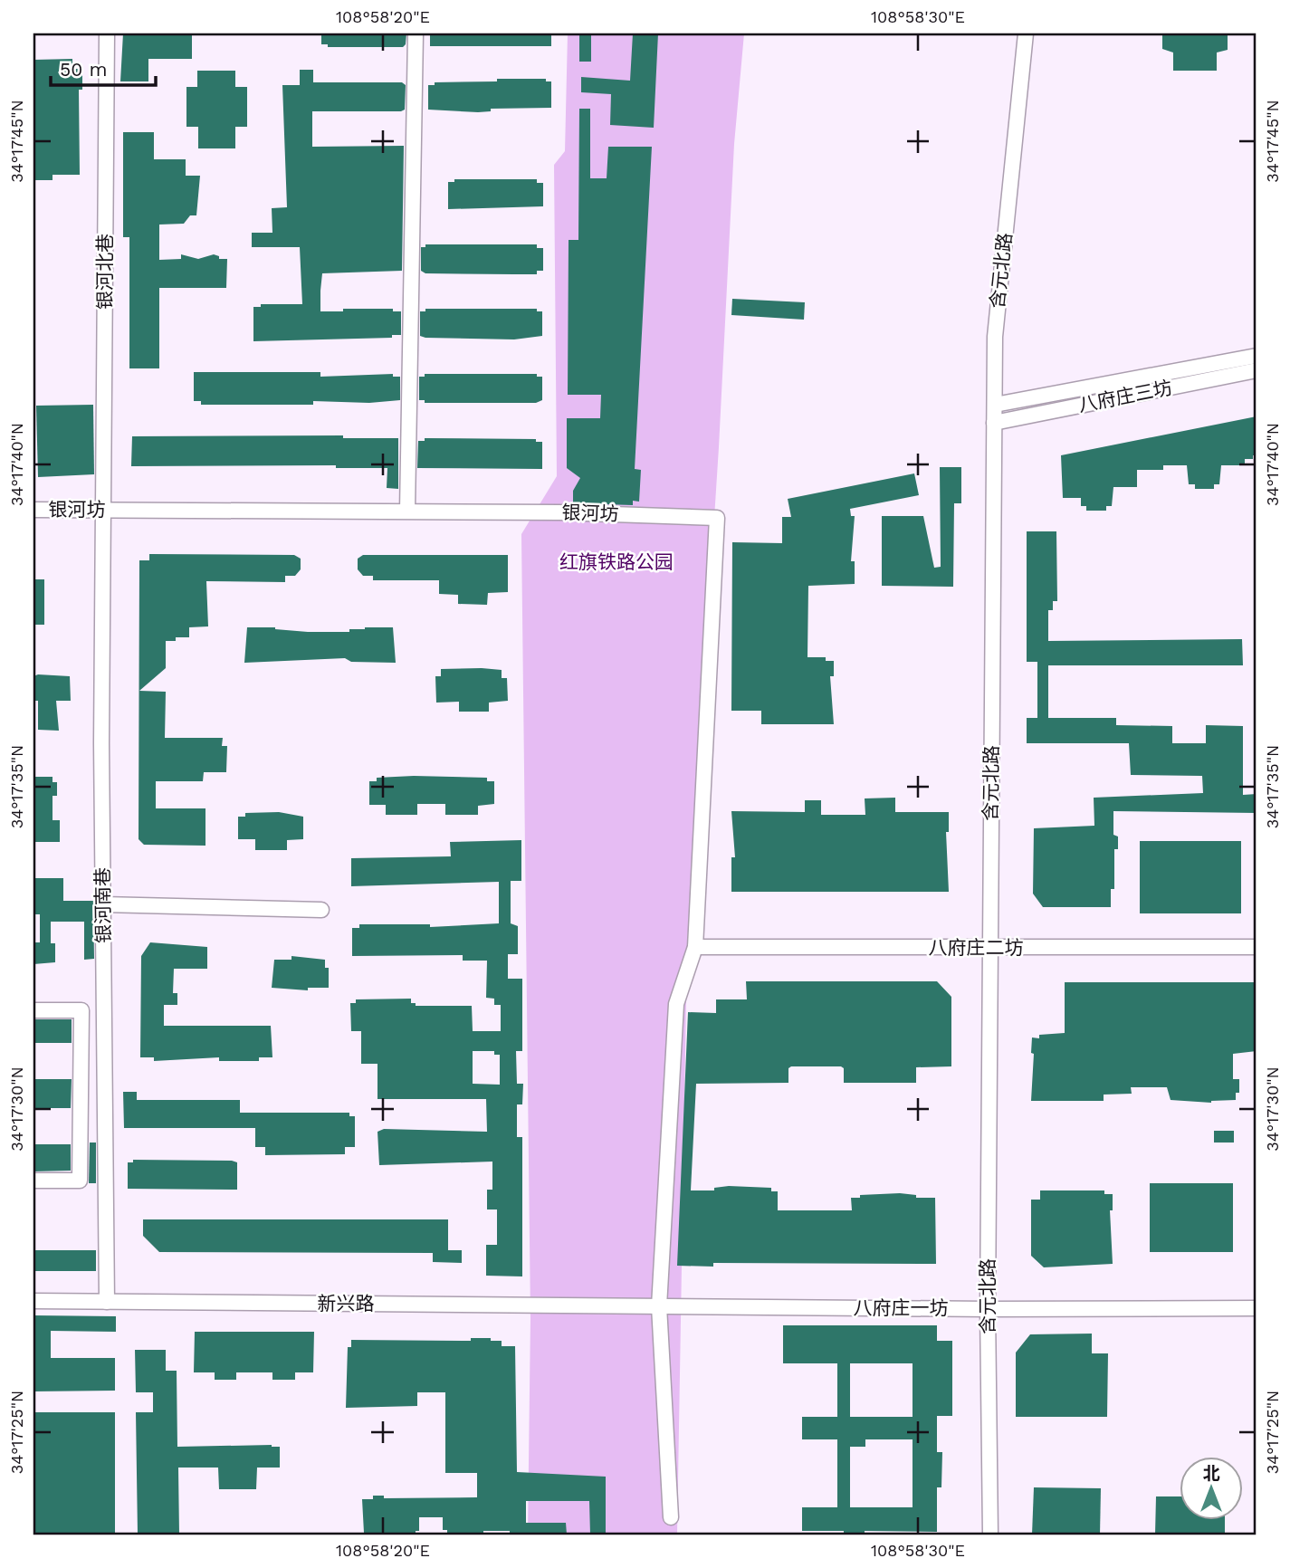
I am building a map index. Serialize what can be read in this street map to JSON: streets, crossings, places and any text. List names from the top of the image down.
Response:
{
  "streets": {
    "street": [
      "含元北路",
      "银河北巷",
      "八府庄三坊",
      "银河坊",
      "银河南巷",
      "八府庄二坊",
      "新兴路",
      "八府庄一坊"
    ]
  },
  "crossings": [
    ["含元北路", "八府庄三坊"],
    ["含元北路", "八府庄二坊"],
    ["含元北路", "八府庄一坊"],
    ["银河北巷", "银河坊"],
    ["银河北巷", "银河南巷"],
    ["银河坊", "银河南巷"],
    ["银河坊", "八府庄二坊"],
    ["银河南巷", "新兴路"],
    ["新兴路", "八府庄一坊"]
  ],
  "parks": ["红旗铁路公园"],
  "scale_bar": "50 m",
  "north": "top",
  "coordinates": [
    "108°58'20\"E",
    "108°58'30\"E",
    "34°17'45\"N",
    "34°17'40\"N",
    "34°17'35\"N",
    "34°17'30\"N",
    "34°17'25\"N"
  ]
}
